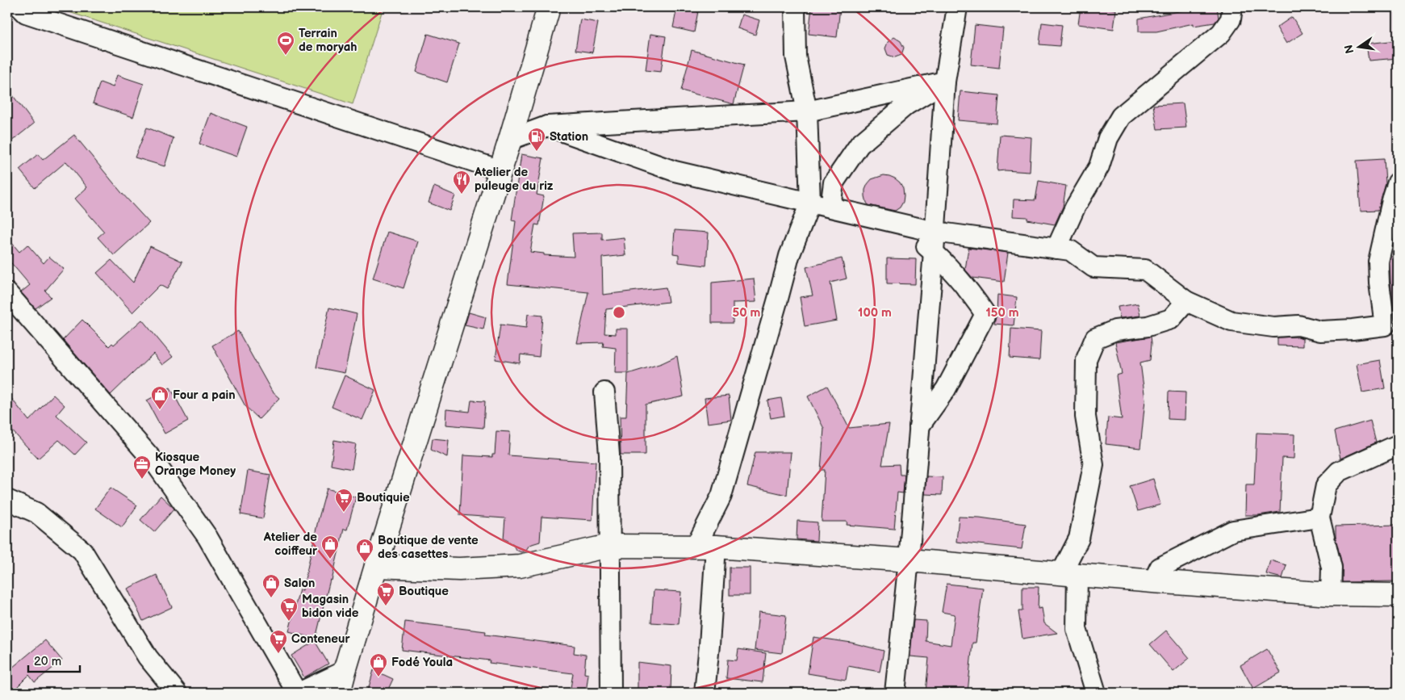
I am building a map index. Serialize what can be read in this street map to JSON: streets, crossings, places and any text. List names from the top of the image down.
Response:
{
  "places": {
    "sports": ["Terrain de moryah"],
    "fuel station": ["Station"],
    "restaurant": ["Atelier de puleuge du riz"],
    "shop": [
      "Four a pain",
      "Atelier de coiffeur",
      "Boutique de vente des casettes",
      "Salon",
      "Fodé Youla"
    ],
    "office": ["Kiosque Orange Money"],
    "supermarket": [
      "Boutiquie",
      "Boutique",
      "Magasin bidon vide",
      "Conteneur"
    ]
  },
  "scale_bar": "20 m",
  "north": "left",
  "rings": ["50 m", "100 m", "150 m"]
}
